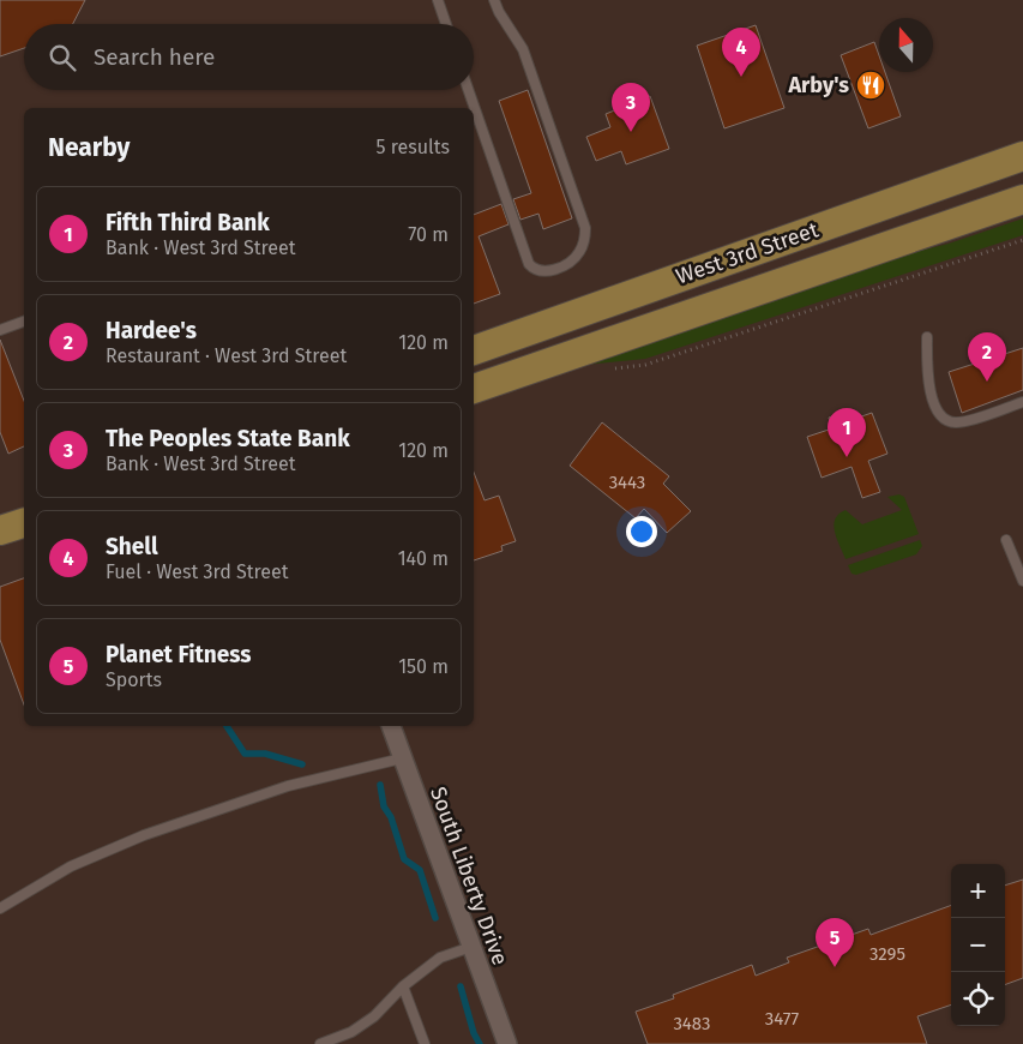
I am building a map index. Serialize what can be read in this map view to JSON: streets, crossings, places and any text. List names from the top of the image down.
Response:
{
  "streets": {
    "main road": ["West 3rd Street"],
    "street": ["South Liberty Drive"]
  },
  "places": {
    "restaurant": ["Arby's"]
  },
  "house_numbers": [
    "3443",
    "3295",
    "3477",
    "3483"
  ],
  "north": "top",
  "page": {
    "search": "Search here",
    "pins": [
      "4",
      "3",
      "2",
      "1",
      "5"
    ],
    "heading": ["Nearby", "5 results"],
    "list": [
      {
        "mark": "1",
        "name": "Fifth Third Bank",
        "note": "Bank · West 3rd Street",
        "value": "70 m"
      },
      {
        "mark": "2",
        "name": "Hardee's",
        "note": "Restaurant · West 3rd Street",
        "value": "120 m"
      },
      {
        "mark": "3",
        "name": "The Peoples State Bank",
        "note": "Bank · West 3rd Street",
        "value": "120 m"
      },
      {
        "mark": "4",
        "name": "Shell",
        "note": "Fuel · West 3rd Street",
        "value": "140 m"
      },
      {
        "mark": "5",
        "name": "Planet Fitness",
        "note": "Sports",
        "value": "150 m"
      }
    ],
    "map_buttons": ["+", "−"]
  }
}
